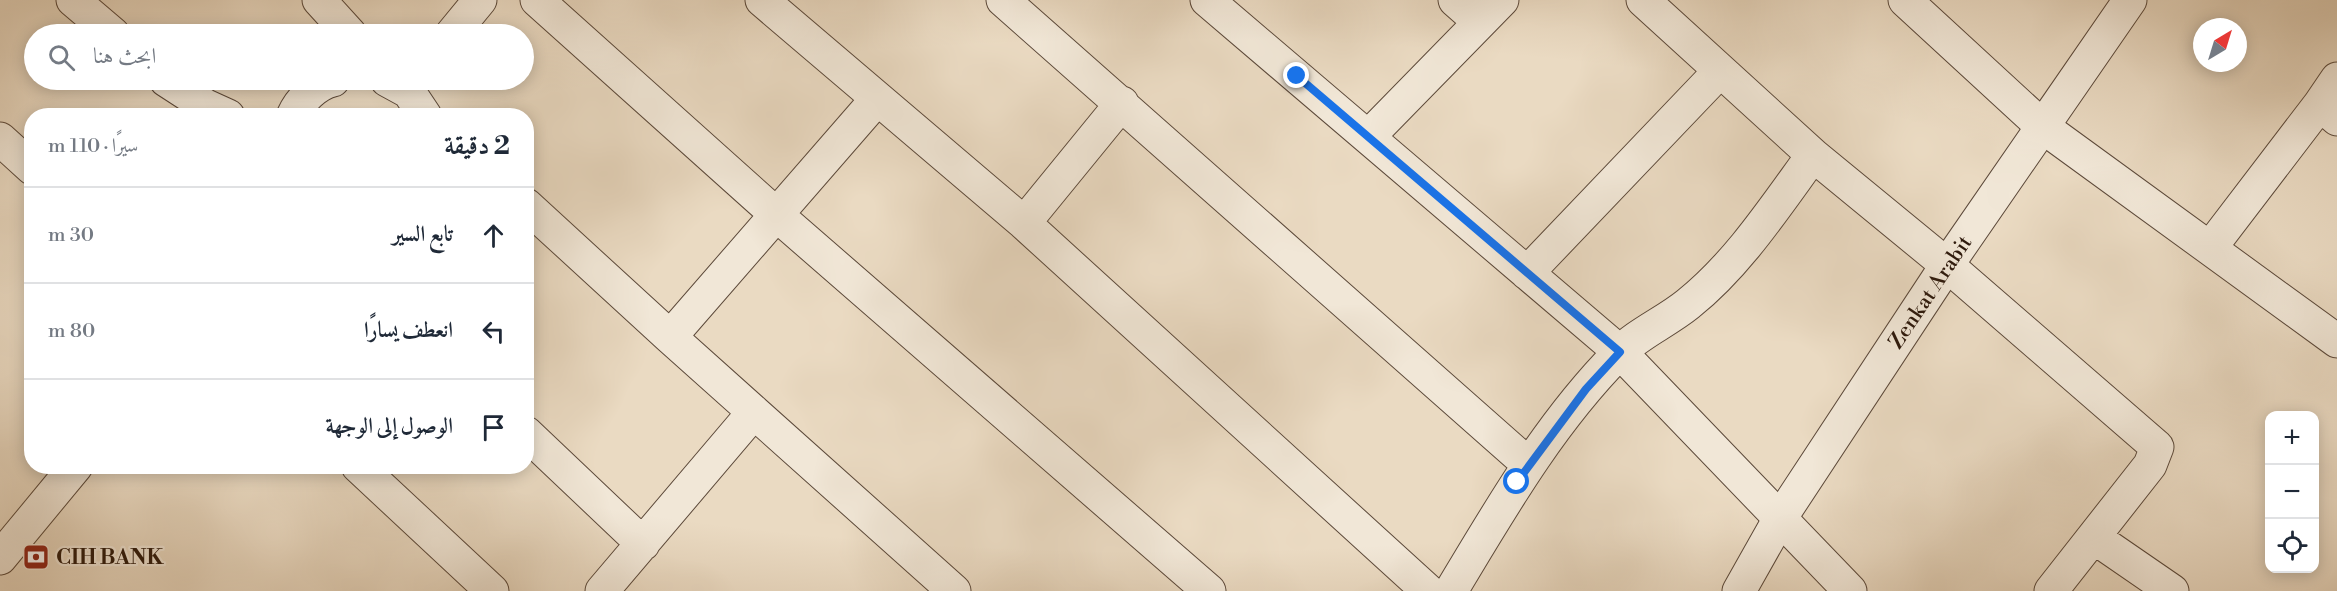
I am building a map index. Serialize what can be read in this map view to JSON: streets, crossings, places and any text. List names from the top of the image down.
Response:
{
  "streets": {
    "street": ["Zenkat Arabit"]
  },
  "places": {
    "bank": ["CIH BANK"]
  },
  "north": "top right",
  "page": {
    "search": "ابحث هنا",
    "heading": ["2 دقيقة", "سيرًا · 110 m"],
    "list": [
      ["تابع السير", "30 m"],
      ["انعطف يسارًا", "80 m"],
      "الوصول إلى الوجهة"
    ],
    "map_buttons": ["+", "−"]
  }
}
